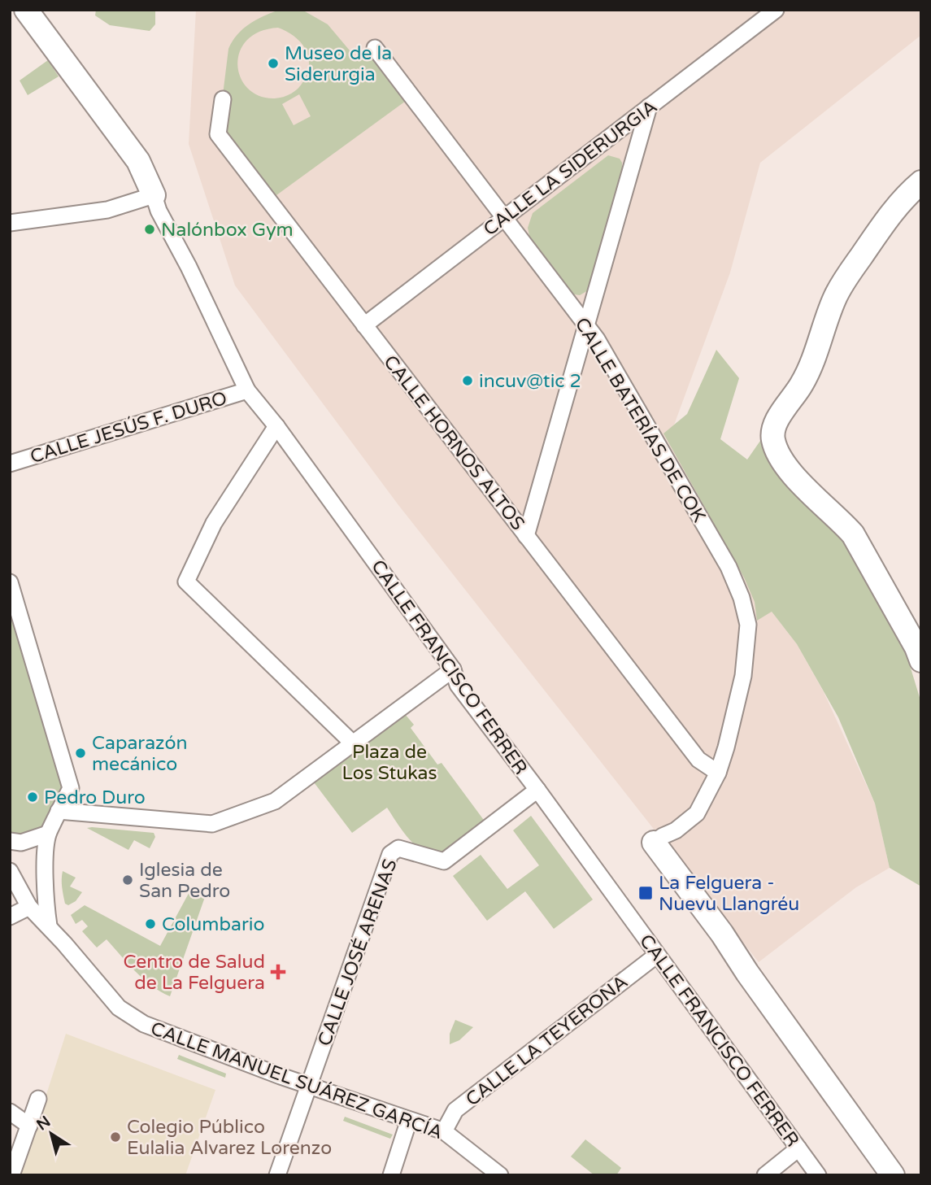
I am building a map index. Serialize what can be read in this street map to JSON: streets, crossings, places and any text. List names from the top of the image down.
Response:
{
  "streets": {
    "street": [
      "CALLE LA SIDERURGIA",
      "CALLE BATERÍAS DE COK",
      "CALLE JESÚS F. DURO",
      "CALLE HORNOS ALTOS",
      "CALLE FRANCISCO FERRER",
      "CALLE JOSÉ ARENAS",
      "CALLE LA TEYERONA",
      "CALLE MANUEL SUÁREZ GARCÍA"
    ]
  },
  "crossings": [
    ["CALLE LA SIDERURGIA", "CALLE BATERÍAS DE COK"],
    ["CALLE LA SIDERURGIA", "CALLE HORNOS ALTOS"],
    ["CALLE BATERÍAS DE COK", "CALLE HORNOS ALTOS"],
    ["CALLE JESÚS F. DURO", "CALLE FRANCISCO FERRER"],
    ["CALLE FRANCISCO FERRER", "CALLE JOSÉ ARENAS"],
    ["CALLE FRANCISCO FERRER", "CALLE LA TEYERONA"],
    ["CALLE JOSÉ ARENAS", "CALLE MANUEL SUÁREZ GARCÍA"],
    ["CALLE LA TEYERONA", "CALLE MANUEL SUÁREZ GARCÍA"]
  ],
  "parks": ["Plaza de Los Stukas"],
  "places": {
    "other": [
      "Museo de la Siderurgia",
      "Nalónbox Gym",
      "incuv@tic 2",
      "Caparazón mecánico",
      "Pedro Duro",
      "Iglesia de San Pedro",
      "Columbario",
      "Colegio Público Eulalia Alvarez Lorenzo"
    ],
    "transit": ["La Felguera - Nuevu Llangréu"],
    "health": ["Centro de Salud de La Felguera"]
  },
  "north": "top left"
}
